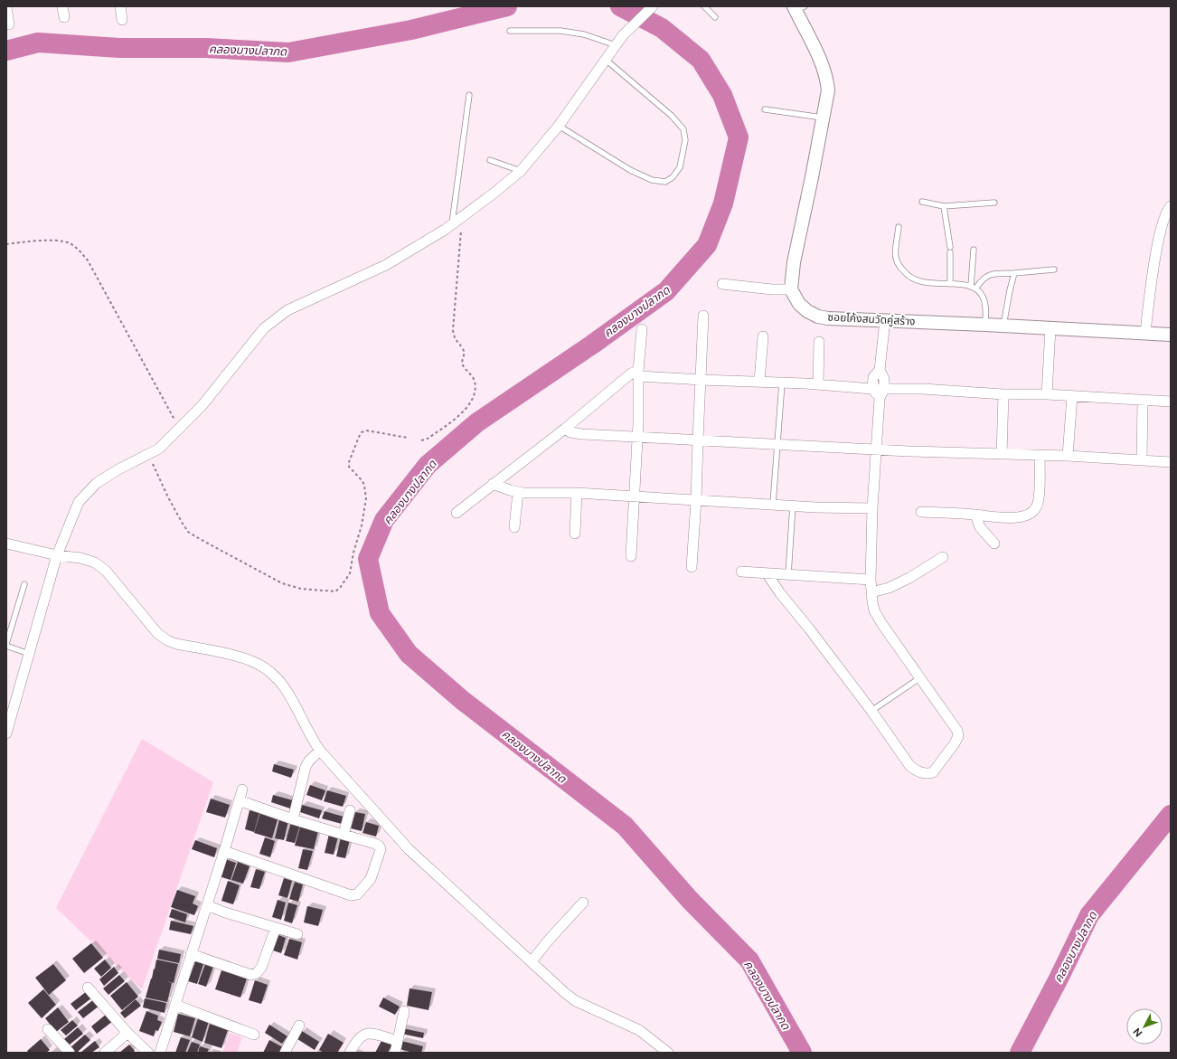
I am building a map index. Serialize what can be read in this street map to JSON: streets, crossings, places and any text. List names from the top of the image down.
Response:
{
  "streets": {
    "street": ["ซอยโค้งสนวัดคู่สร้าง"]
  },
  "water": ["คลองบางปลากด"],
  "north": "bottom left"
}
